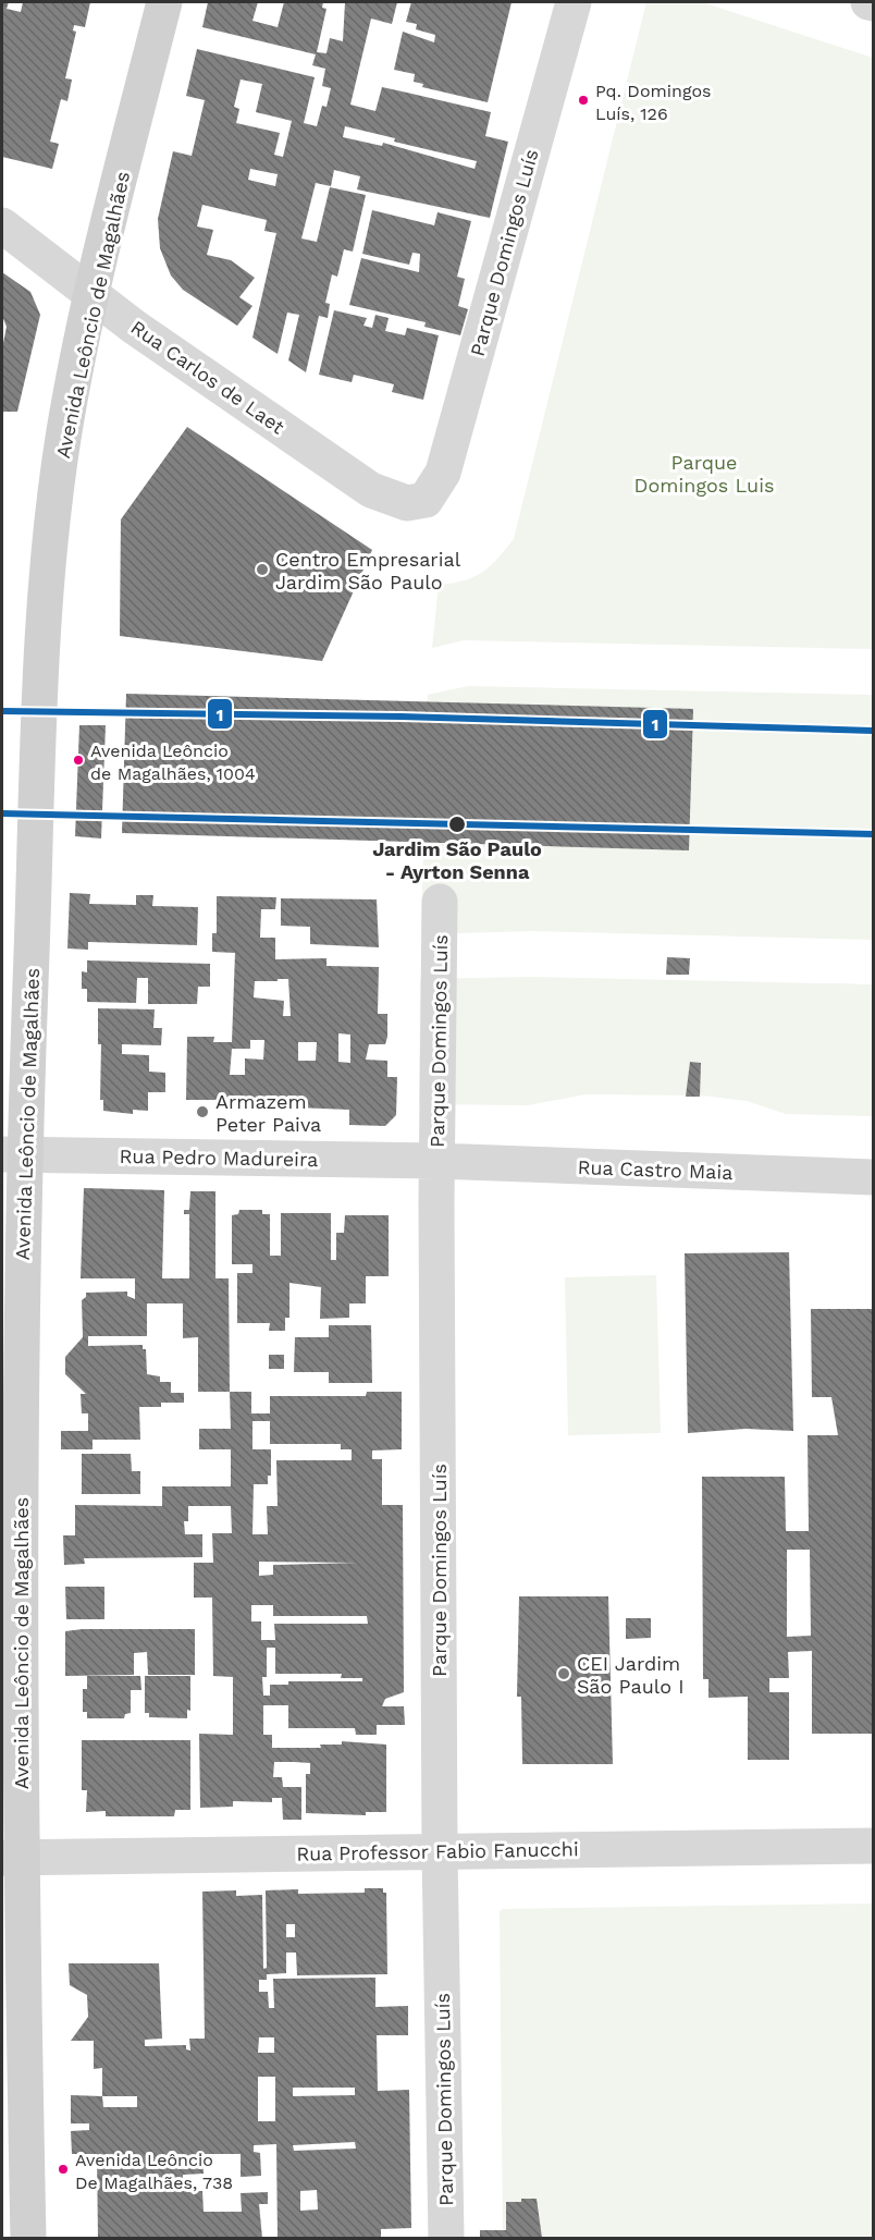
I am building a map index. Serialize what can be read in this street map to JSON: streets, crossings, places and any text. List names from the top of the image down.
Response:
{
  "streets": {
    "main road": ["Avenida Leôncio de Magalhães"],
    "street": [
      "Parque Domingos Luís",
      "Rua Carlos de Laet",
      "Rua Pedro Madureira",
      "Rua Castro Maia",
      "Rua Professor Fabio Fanucchi"
    ]
  },
  "crossings": [
    ["Parque Domingos Luís", "Rua Carlos de Laet"],
    ["Parque Domingos Luís", "Rua Pedro Madureira"],
    ["Parque Domingos Luís", "Rua Castro Maia"],
    ["Parque Domingos Luís", "Rua Professor Fabio Fanucchi"],
    ["Avenida Leôncio de Magalhães", "Rua Carlos de Laet"],
    ["Avenida Leôncio de Magalhães", "Rua Pedro Madureira"],
    ["Avenida Leôncio de Magalhães", "Rua Professor Fabio Fanucchi"],
    ["Rua Pedro Madureira", "Rua Castro Maia"]
  ],
  "parks": ["Parque Domingos Luis"],
  "places": [
    "Pq. Domingos Luís, 126",
    "Centro Empresarial Jardim São Paulo",
    "Avenida Leôncio de Magalhães, 1004",
    "Jardim São Paulo - Ayrton Senna",
    "Armazem Peter Paiva",
    "CEI Jardim São Paulo I",
    "Avenida Leôncio De Magalhães, 738"
  ],
  "lines": ["transit line 1"]
}
